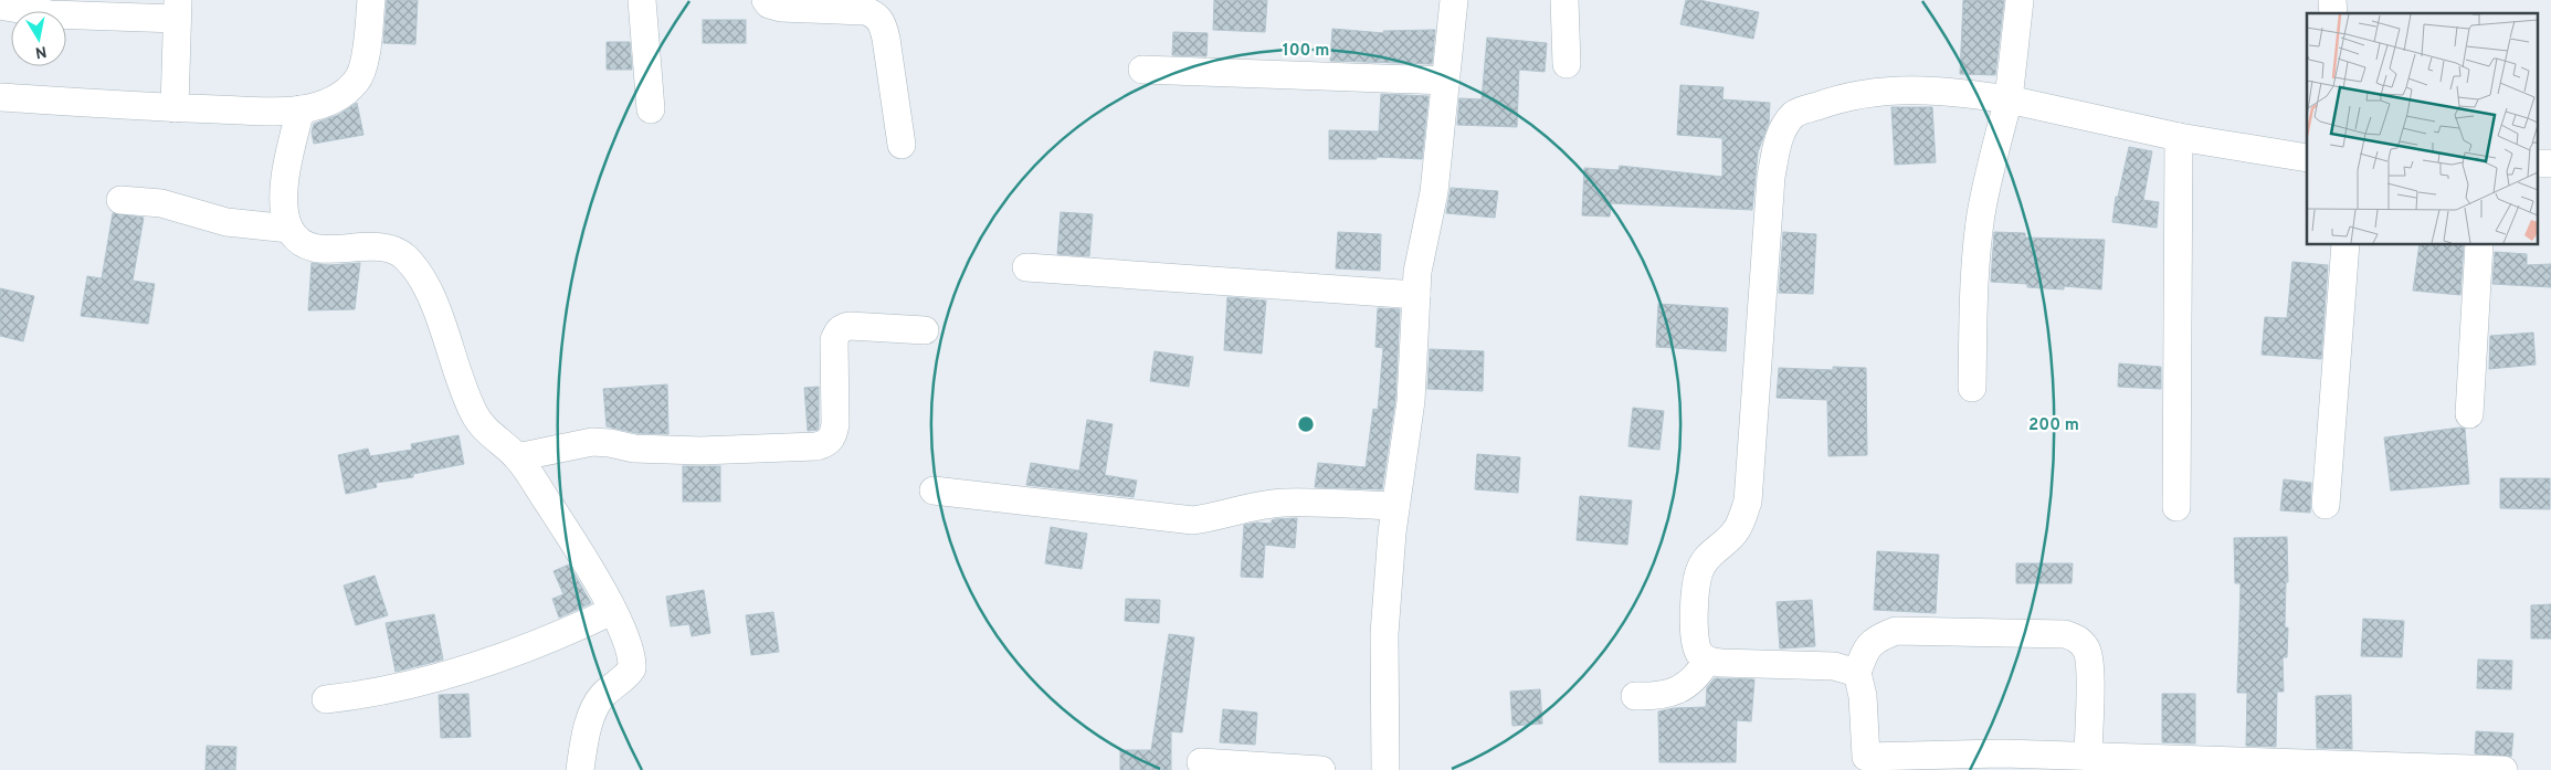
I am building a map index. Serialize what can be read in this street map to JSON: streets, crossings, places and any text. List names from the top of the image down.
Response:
{
  "north": "bottom",
  "rings": ["100 m", "200 m"]
}
